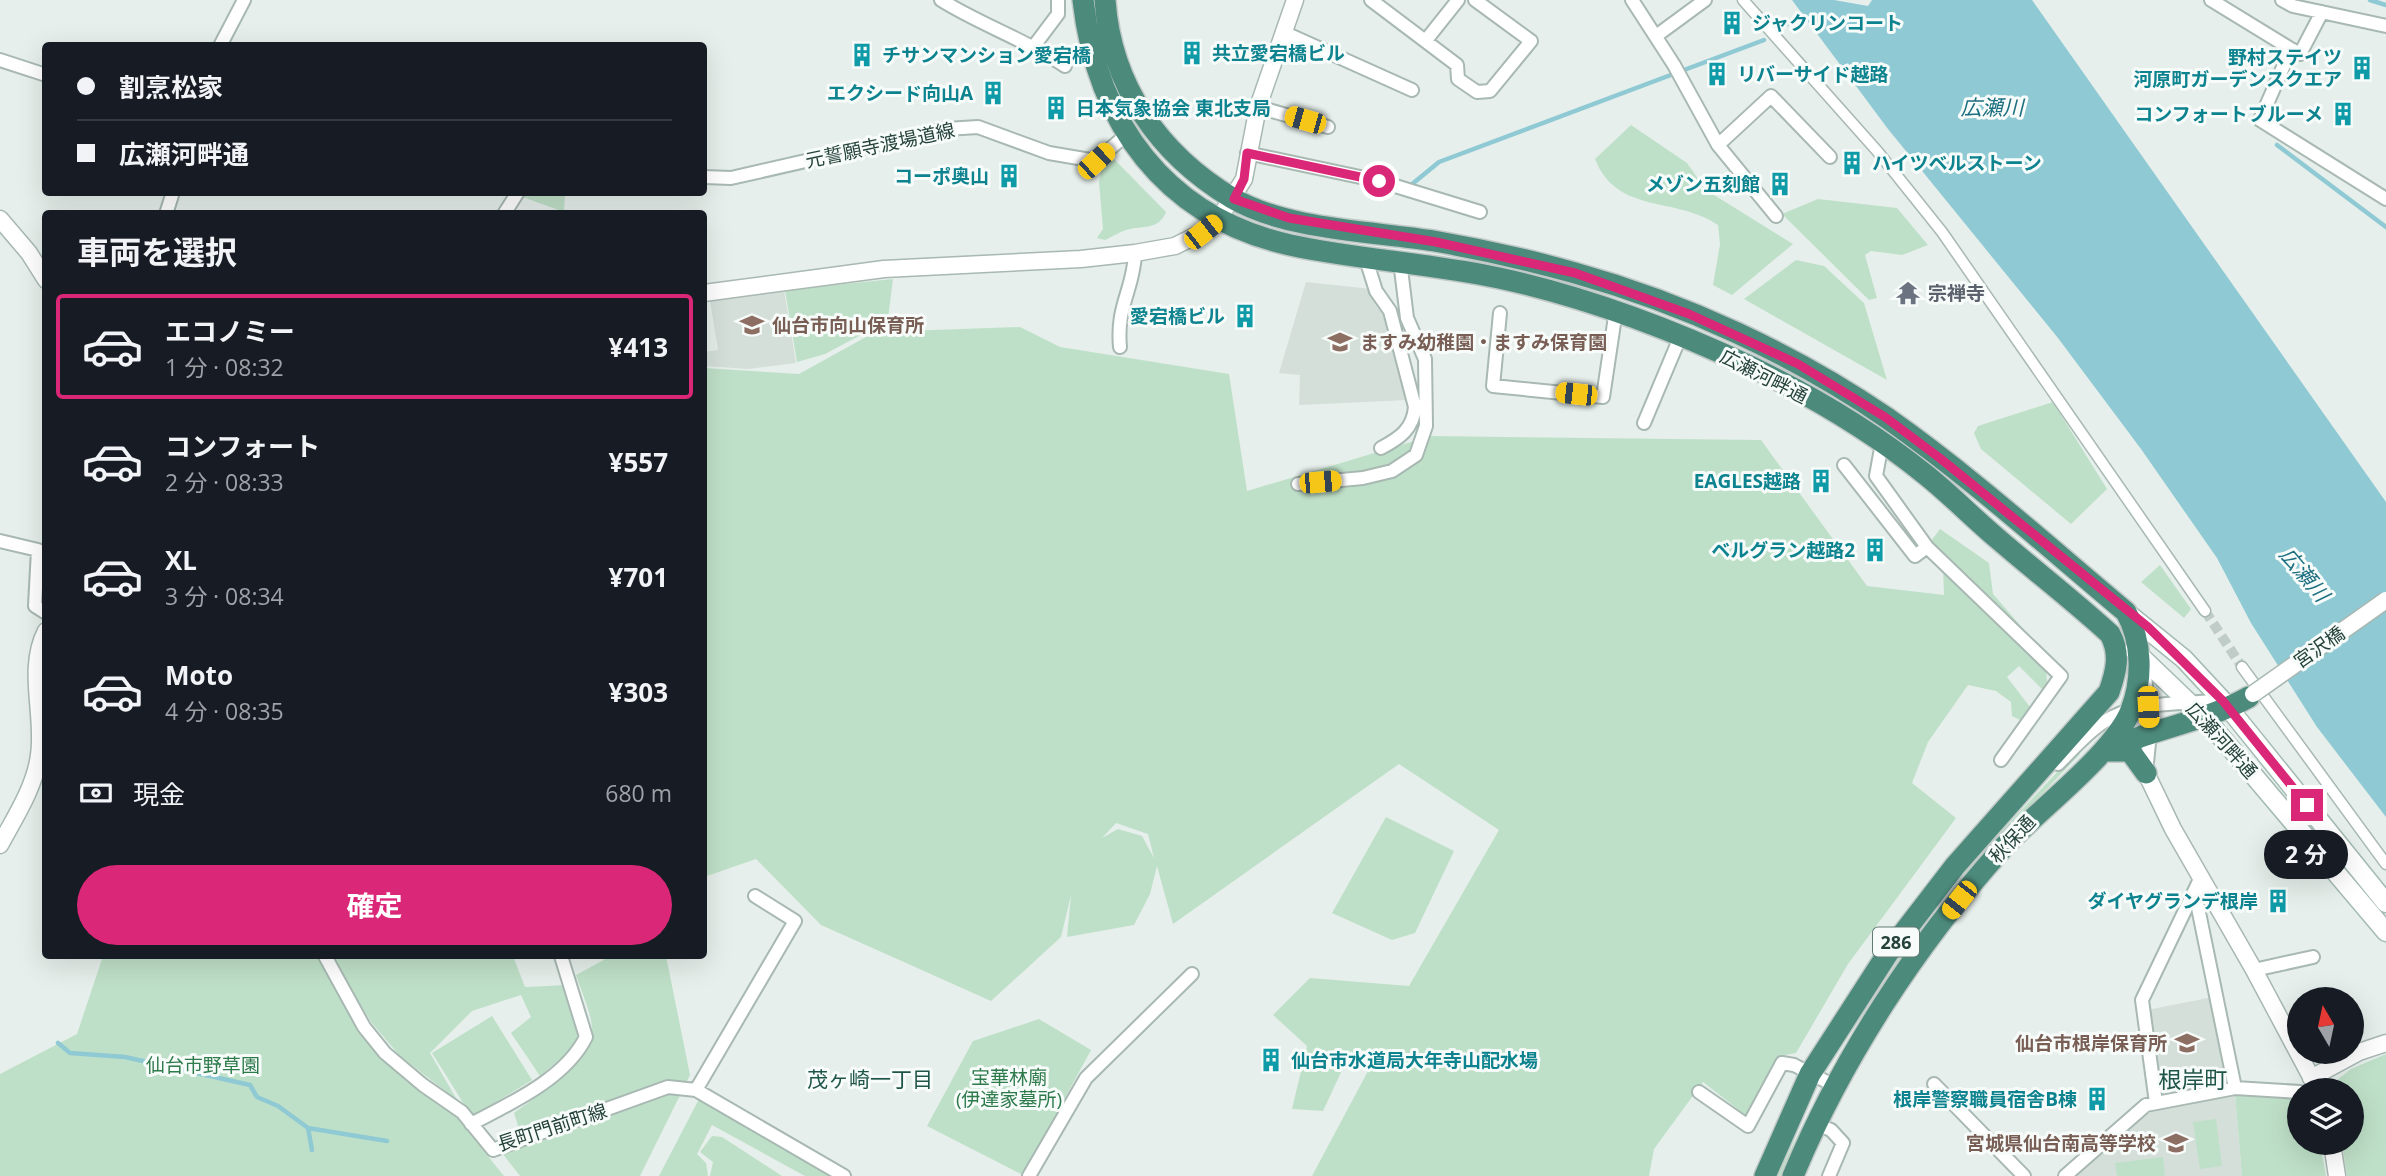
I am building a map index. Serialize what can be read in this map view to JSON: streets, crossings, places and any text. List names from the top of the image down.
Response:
{
  "streets": {
    "highway": ["広瀬河畔通", "秋保通", "286"],
    "street": ["元誓願寺渡場道線", "宮沢橋", "長町門前町線"]
  },
  "crossings": [
    ["元誓願寺渡場道線", "広瀬河畔通"],
    ["広瀬河畔通", "秋保通"]
  ],
  "districts": ["茂ヶ崎一丁目", "根岸町"],
  "water": ["広瀬川"],
  "parks": ["仙台市野草園", "宝華林廟 (伊達家墓所)"],
  "places": {
    "building": [
      "ジャクリンコート",
      "共立愛宕橋ビル",
      "チサンマンション愛宕橋",
      "野村ステイツ 河原町ガーデンスクエア",
      "リバーサイド越路",
      "エクシード向山A",
      "日本気象協会 東北支局",
      "コンフォートブルーメ",
      "ハイツベルストーン",
      "コーポ奥山",
      "メゾン五刻館",
      "愛宕橋ビル",
      "EAGLES越路",
      "ベルグラン越路2",
      "ダイヤグランデ根岸",
      "仙台市水道局大年寺山配水場",
      "根岸警察職員宿舎B棟"
    ],
    "temple": ["宗禅寺"],
    "school or university": [
      "仙台市向山保育所",
      "ますみ幼稚園・ますみ保育園",
      "仙台市根岸保育所",
      "宮城県仙台南高等学校"
    ]
  },
  "north": "top",
  "page": {
    "banner": ["割烹松家", "広瀬河畔通"],
    "heading": "車両を選択",
    "list": [
      {
        "name": "エコノミー",
        "note": "1 分 · 08:32",
        "value": "¥413"
      },
      {
        "name": "コンフォート",
        "note": "2 分 · 08:33",
        "value": "¥557"
      },
      {
        "name": "XL",
        "note": "3 分 · 08:34",
        "value": "¥701"
      },
      {
        "name": "Moto",
        "note": "4 分 · 08:35",
        "value": "¥303"
      }
    ],
    "pay": ["現金", "680 m"],
    "bubble": "2 分",
    "buttons": "確定"
  }
}
